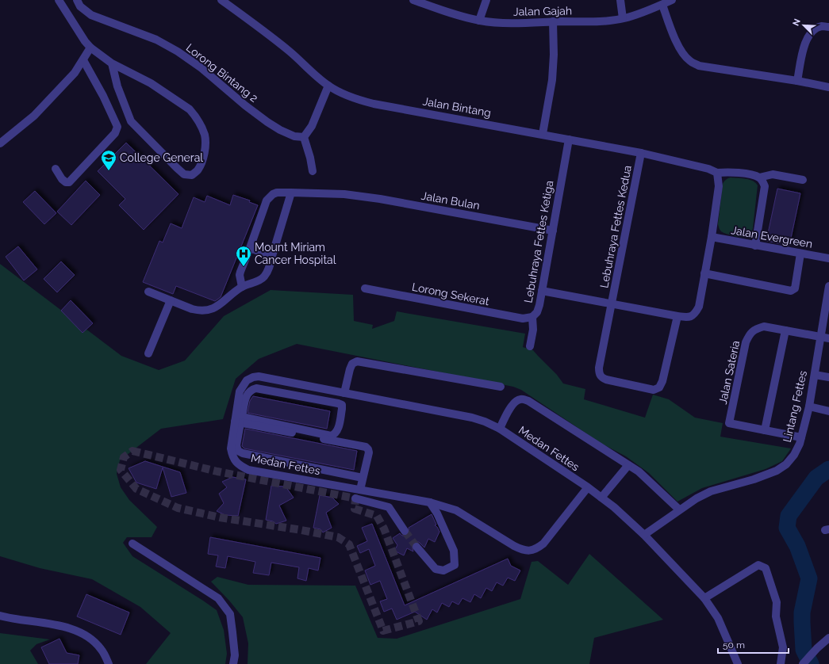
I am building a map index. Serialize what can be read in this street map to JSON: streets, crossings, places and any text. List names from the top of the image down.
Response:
{
  "streets": {
    "street": [
      "Jalan Gajah",
      "Lorong Bintang 2",
      "Jalan Bintang",
      "Jalan Bulan",
      "Lebuhraya Fettes Kedua",
      "Jalan Evergreen",
      "Lebuhraya Fettes Ketiga",
      "Lorong Sekerat",
      "Jalan Sateria",
      "Lintang Fettes",
      "Medan Fettes"
    ]
  },
  "crossings": [
    ["Jalan Bintang", "Lebuhraya Fettes Kedua"],
    ["Jalan Bintang", "Lebuhraya Fettes Ketiga"],
    ["Jalan Bulan", "Lebuhraya Fettes Ketiga"],
    ["Lebuhraya Fettes Ketiga", "Lorong Sekerat"],
    ["Jalan Sateria", "Lintang Fettes"],
    ["Lintang Fettes", "Medan Fettes"]
  ],
  "places": {
    "school or university": ["College General"],
    "hospital": ["Mount Miriam Cancer Hospital"]
  },
  "scale_bar": "50 m",
  "north": "top left"
}
